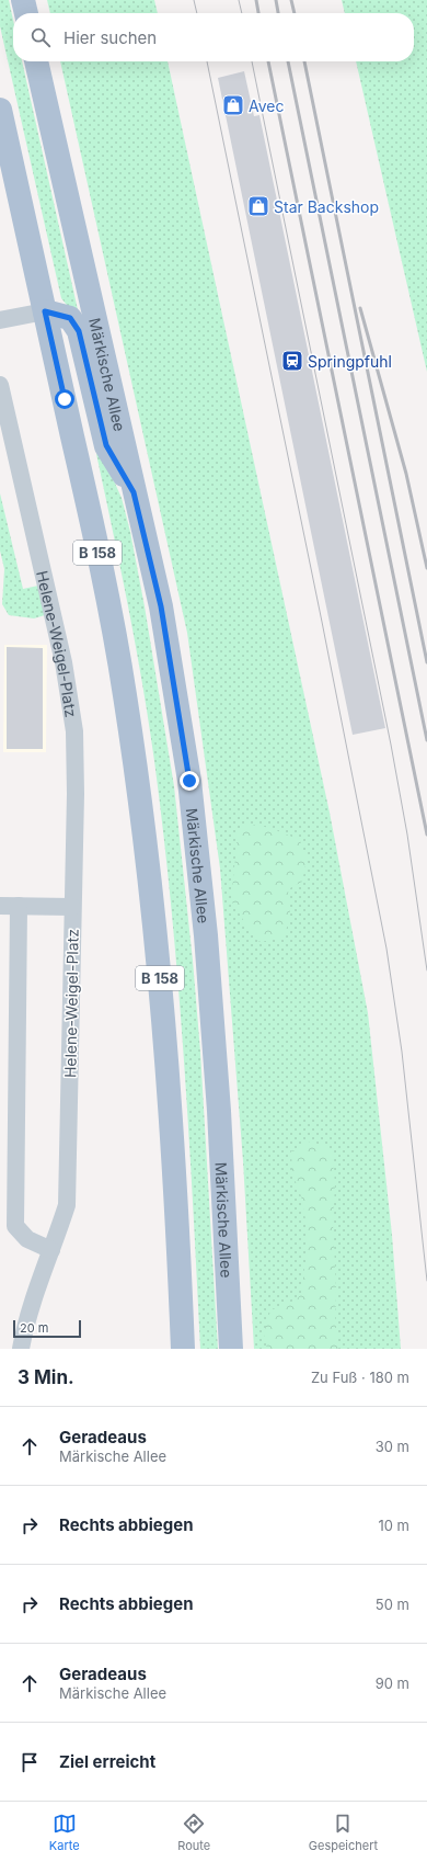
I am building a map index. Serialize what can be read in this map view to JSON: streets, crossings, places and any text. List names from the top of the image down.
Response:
{
  "streets": {
    "main road": ["Märkische Allee", "B 158"],
    "street": ["Helene-Weigel-Platz"]
  },
  "places": {
    "shop": ["Avec", "Star Backshop"],
    "station": ["Springpfuhl"]
  },
  "scale_bar": "20 m",
  "page": {
    "search": "Hier suchen",
    "scale": "20 m",
    "heading": ["3 Min.", "Zu Fuß · 180 m"],
    "list": [
      ["Geradeaus", "Märkische Allee", "30 m"],
      ["Rechts abbiegen", "10 m"],
      ["Rechts abbiegen", "50 m"],
      ["Geradeaus", "Märkische Allee", "90 m"],
      "Ziel erreicht"
    ],
    "nav": ["Karte", "Route", "Gespeichert"]
  }
}
